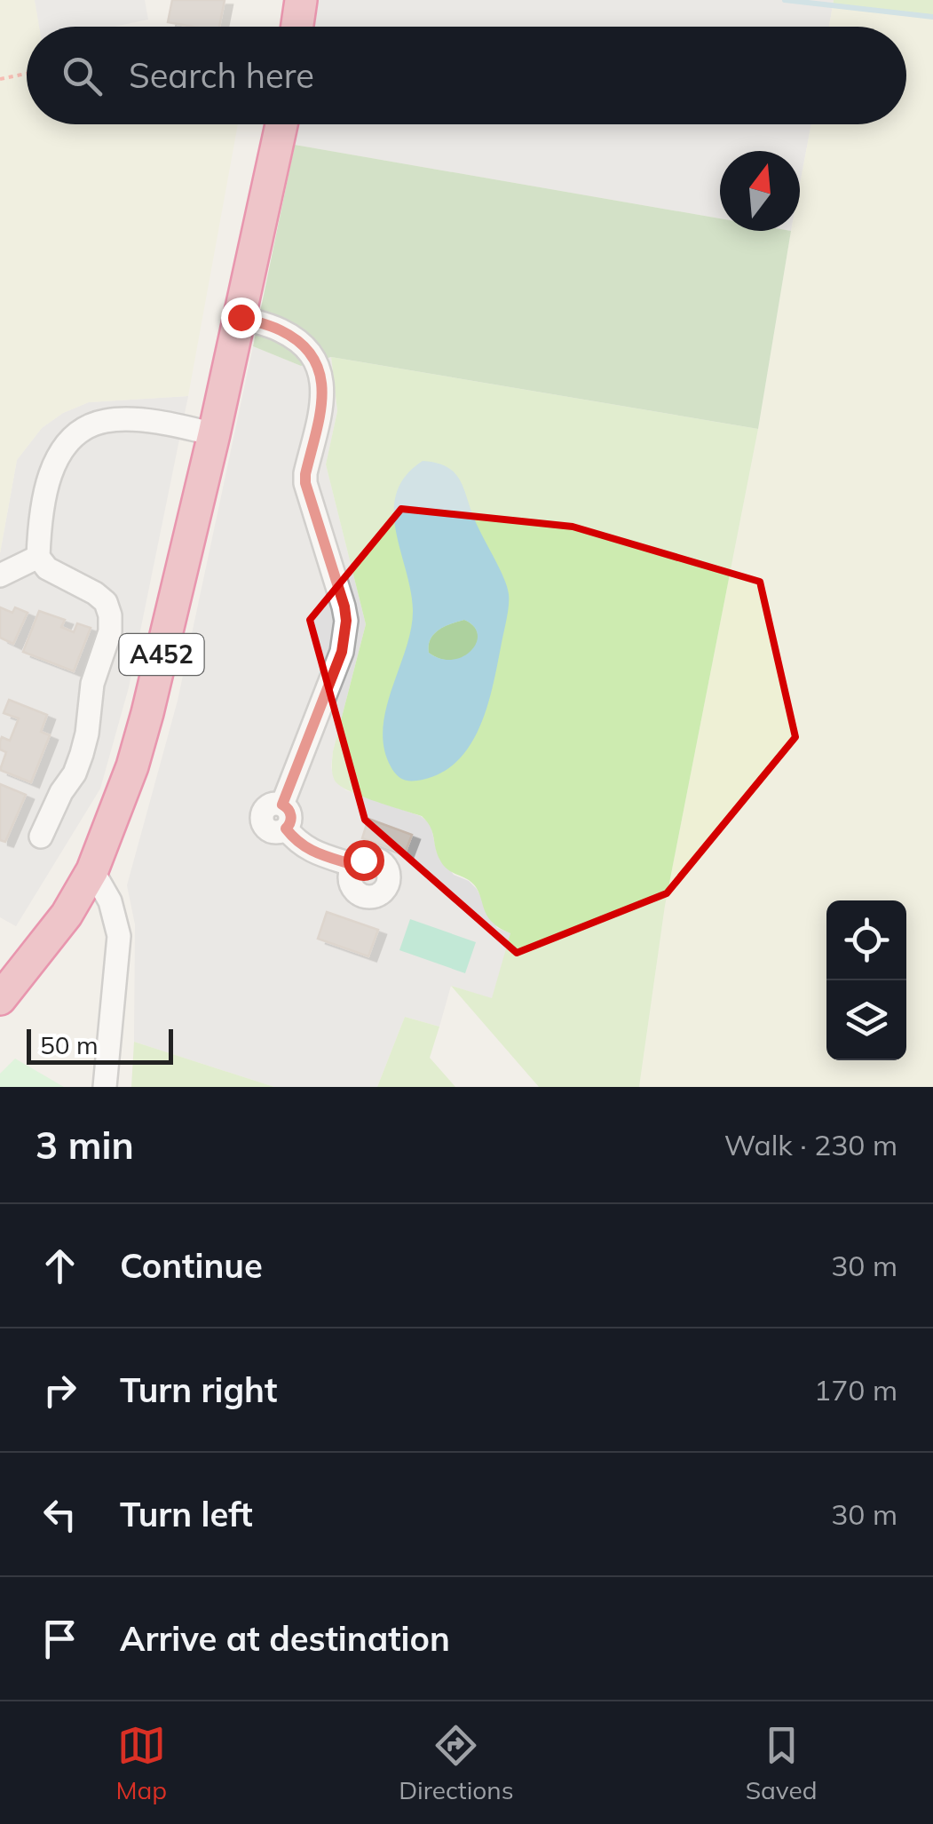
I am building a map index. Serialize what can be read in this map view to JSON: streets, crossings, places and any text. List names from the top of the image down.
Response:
{
  "streets": {
    "highway": ["A452"]
  },
  "scale_bar": "50 m",
  "north": "top",
  "page": {
    "search": "Search here",
    "scale": "50 m",
    "heading": ["3 min", "Walk · 230 m"],
    "list": [
      ["Continue", "30 m"],
      ["Turn right", "170 m"],
      ["Turn left", "30 m"],
      "Arrive at destination"
    ],
    "nav": ["Map", "Directions", "Saved"]
  }
}
